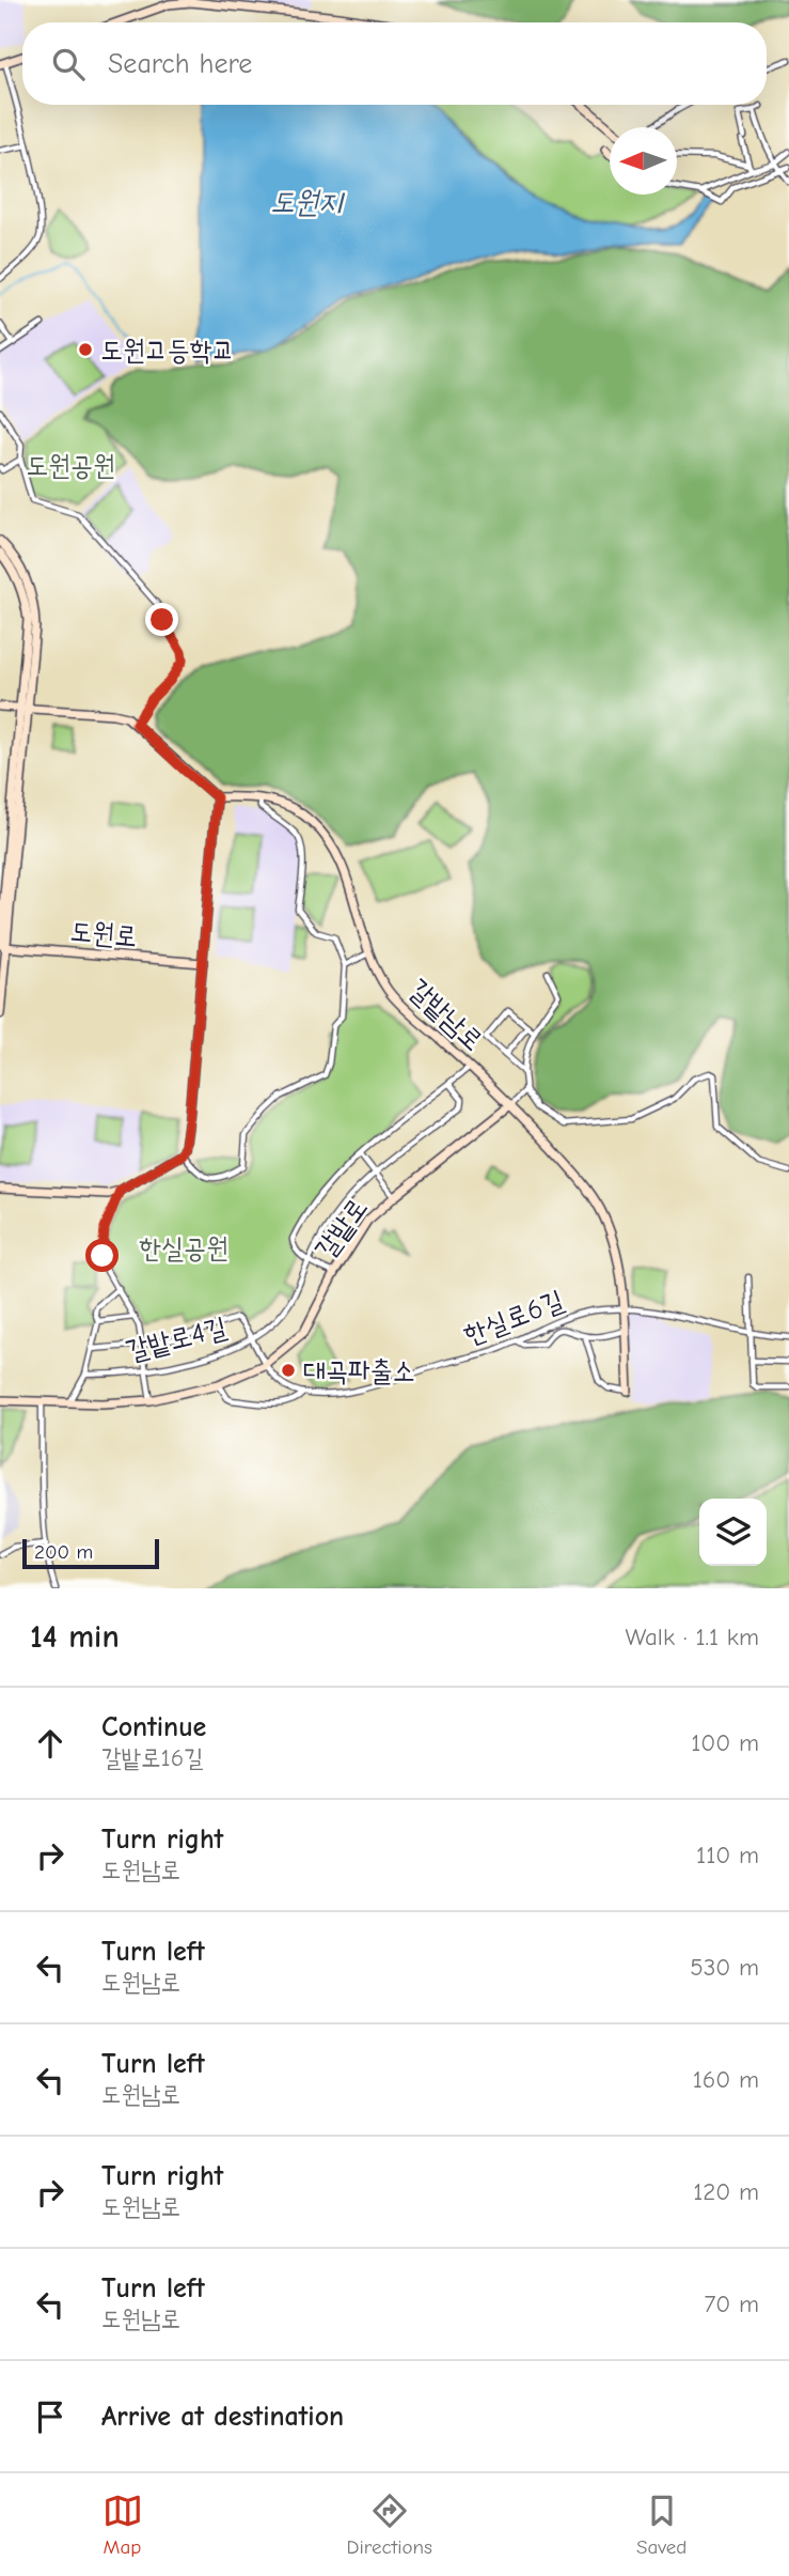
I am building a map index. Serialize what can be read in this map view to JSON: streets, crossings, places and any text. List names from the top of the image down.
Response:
{
  "streets": {
    "main road": ["도원로", "갈밭남로", "갈밭로"],
    "street": ["한실로6길", "갈밭로4길"]
  },
  "crossings": [
    ["갈밭남로", "갈밭로"],
    ["갈밭남로", "한실로6길"]
  ],
  "water": ["도원지"],
  "parks": ["도원공원", "한실공원"],
  "places": ["도원고등학교", "대곡파출소"],
  "scale_bar": "200 m",
  "north": "left",
  "page": {
    "search": "Search here",
    "scale": "200 m",
    "heading": ["14 min", "Walk · 1.1 km"],
    "list": [
      ["Continue", "갈밭로16길", "100 m"],
      ["Turn right", "도원남로", "110 m"],
      ["Turn left", "도원남로", "530 m"],
      ["Turn left", "도원남로", "160 m"],
      ["Turn right", "도원남로", "120 m"],
      ["Turn left", "도원남로", "70 m"],
      "Arrive at destination"
    ],
    "nav": ["Map", "Directions", "Saved"]
  }
}
